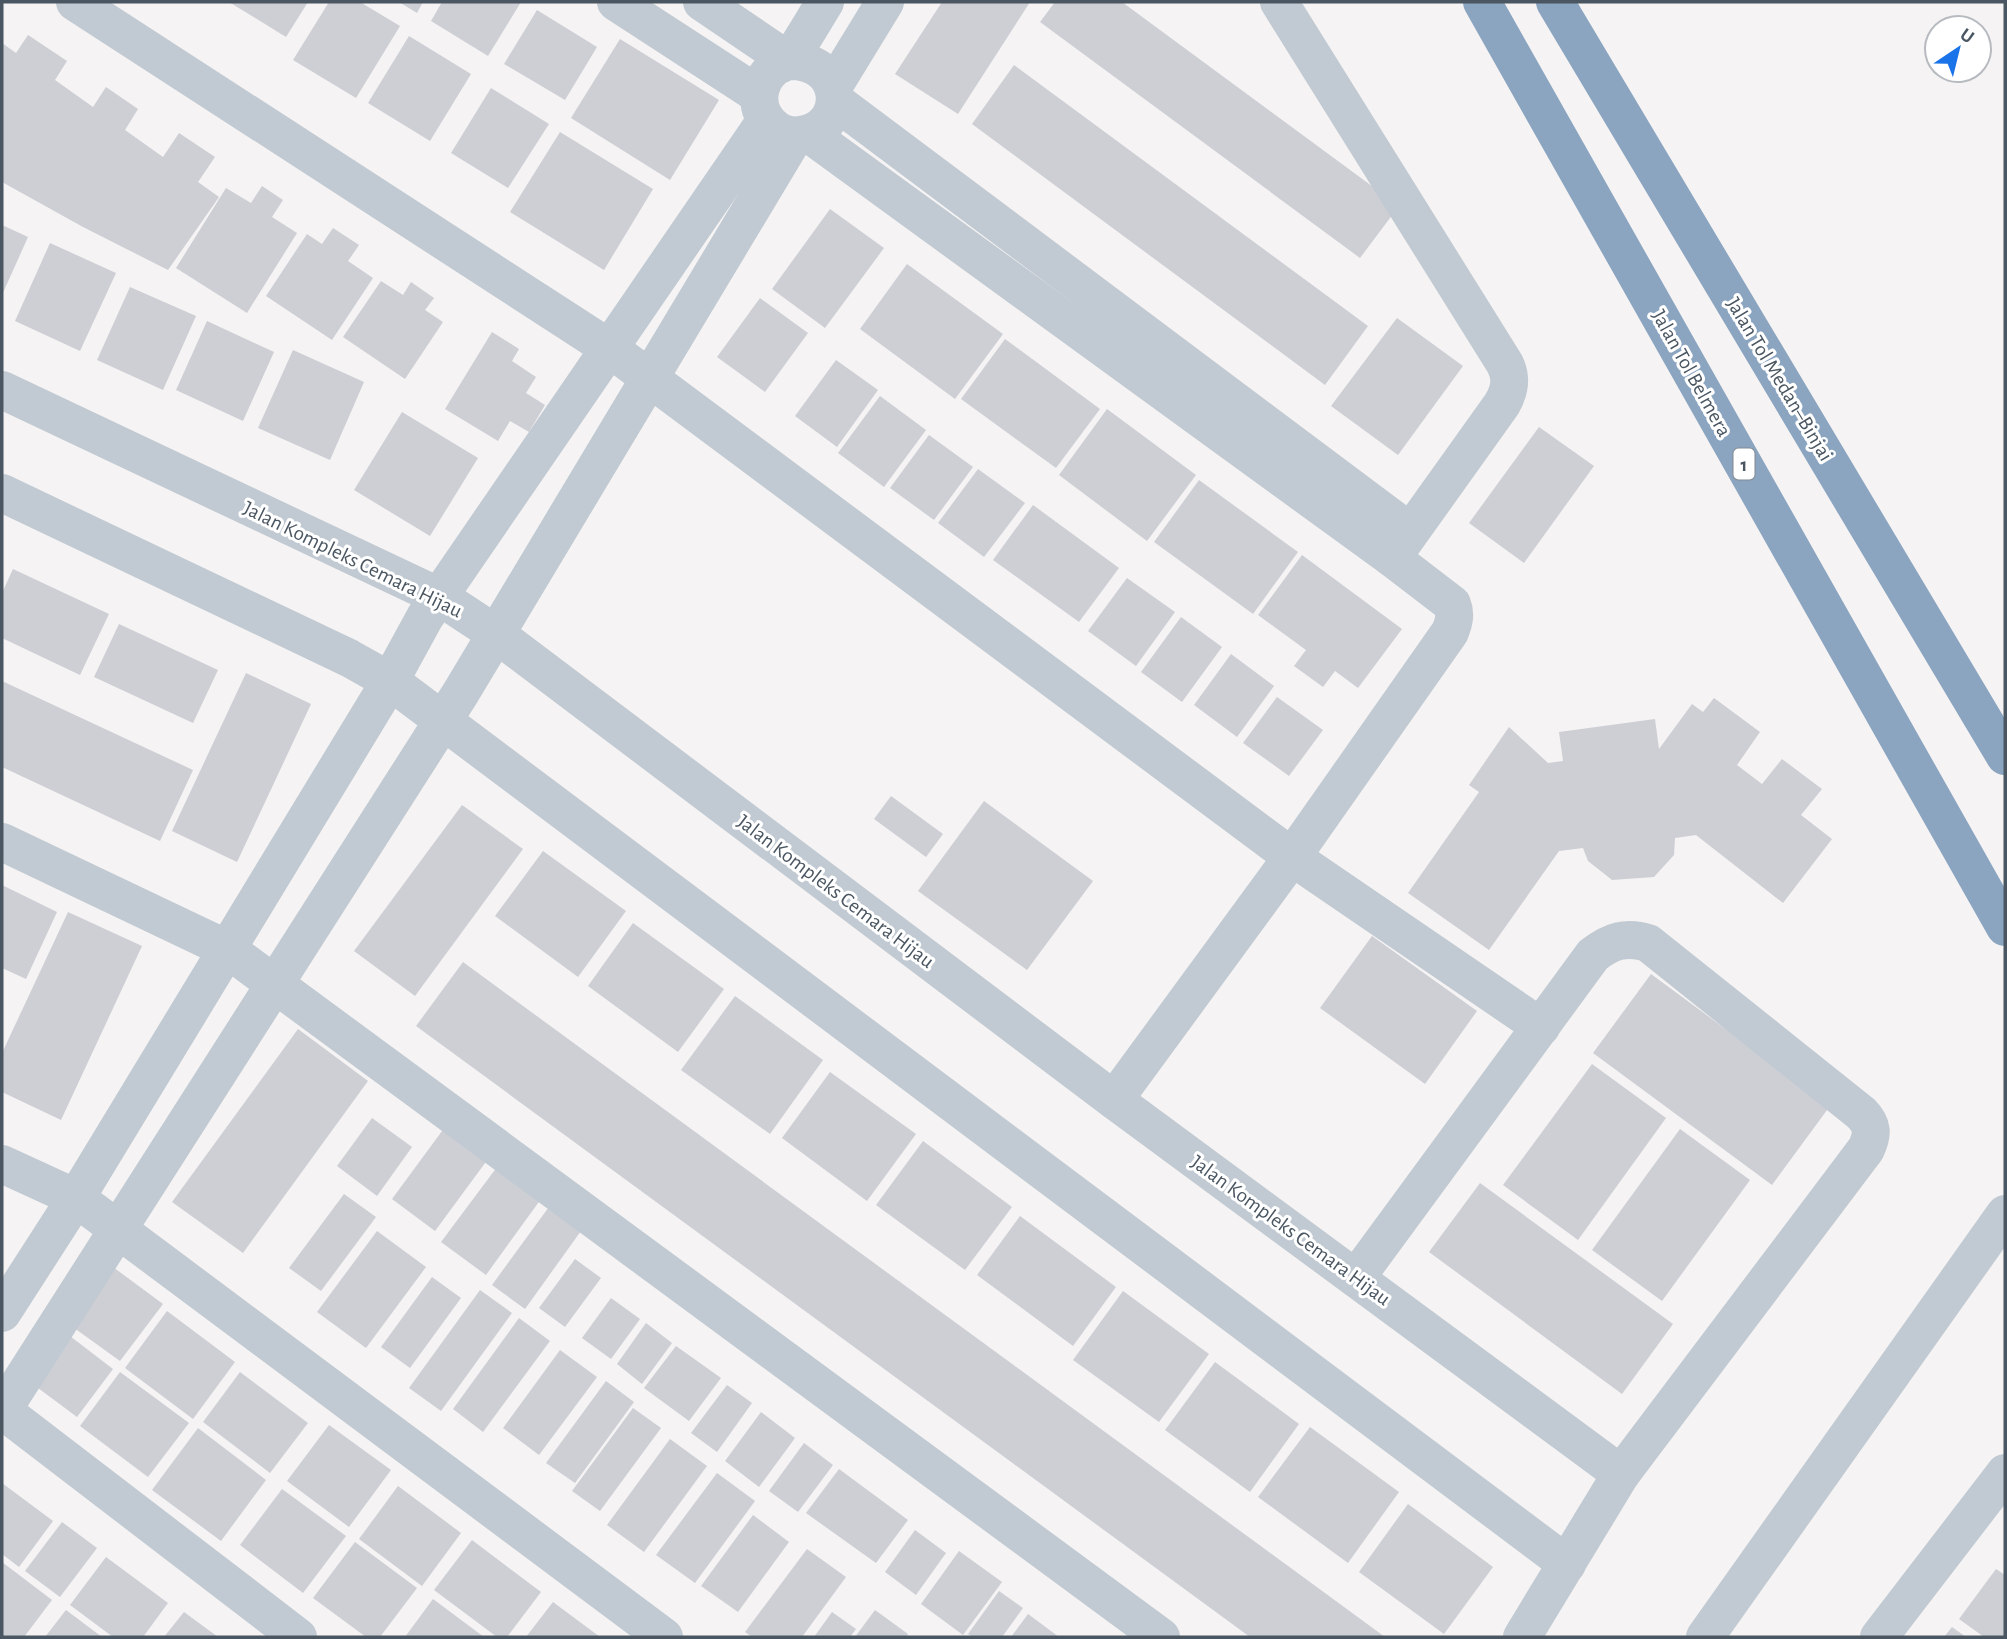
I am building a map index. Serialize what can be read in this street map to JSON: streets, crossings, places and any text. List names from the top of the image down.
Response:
{
  "streets": {
    "highway": ["Jalan Tol Belmera", "Jalan Tol Medan–Binjai", "1"],
    "street": ["Jalan Kompleks Cemara Hijau"]
  },
  "north": "top right"
}
